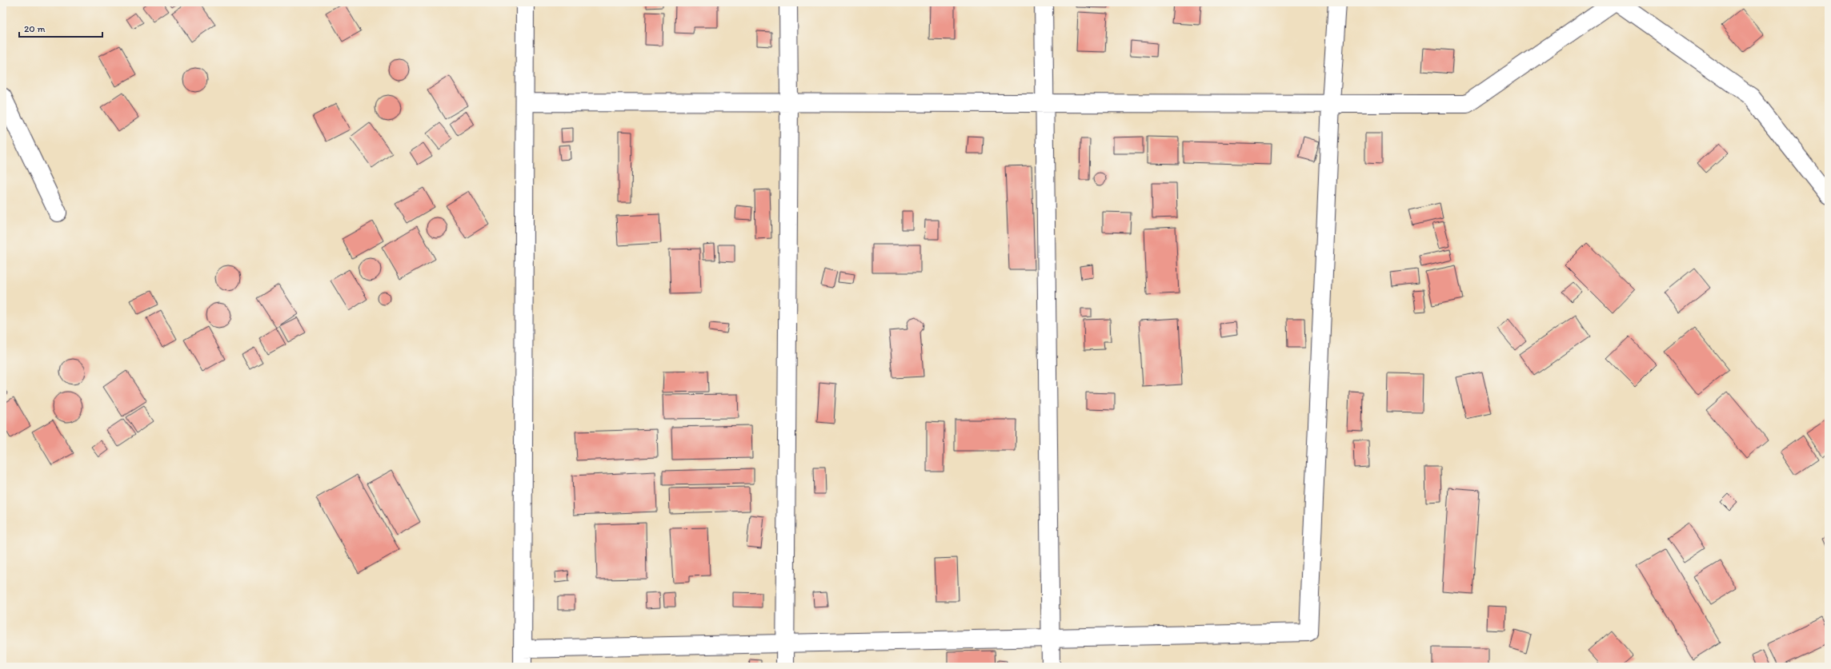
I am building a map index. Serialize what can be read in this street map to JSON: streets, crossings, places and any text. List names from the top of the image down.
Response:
{
  "scale_bar": "20 m"
}
